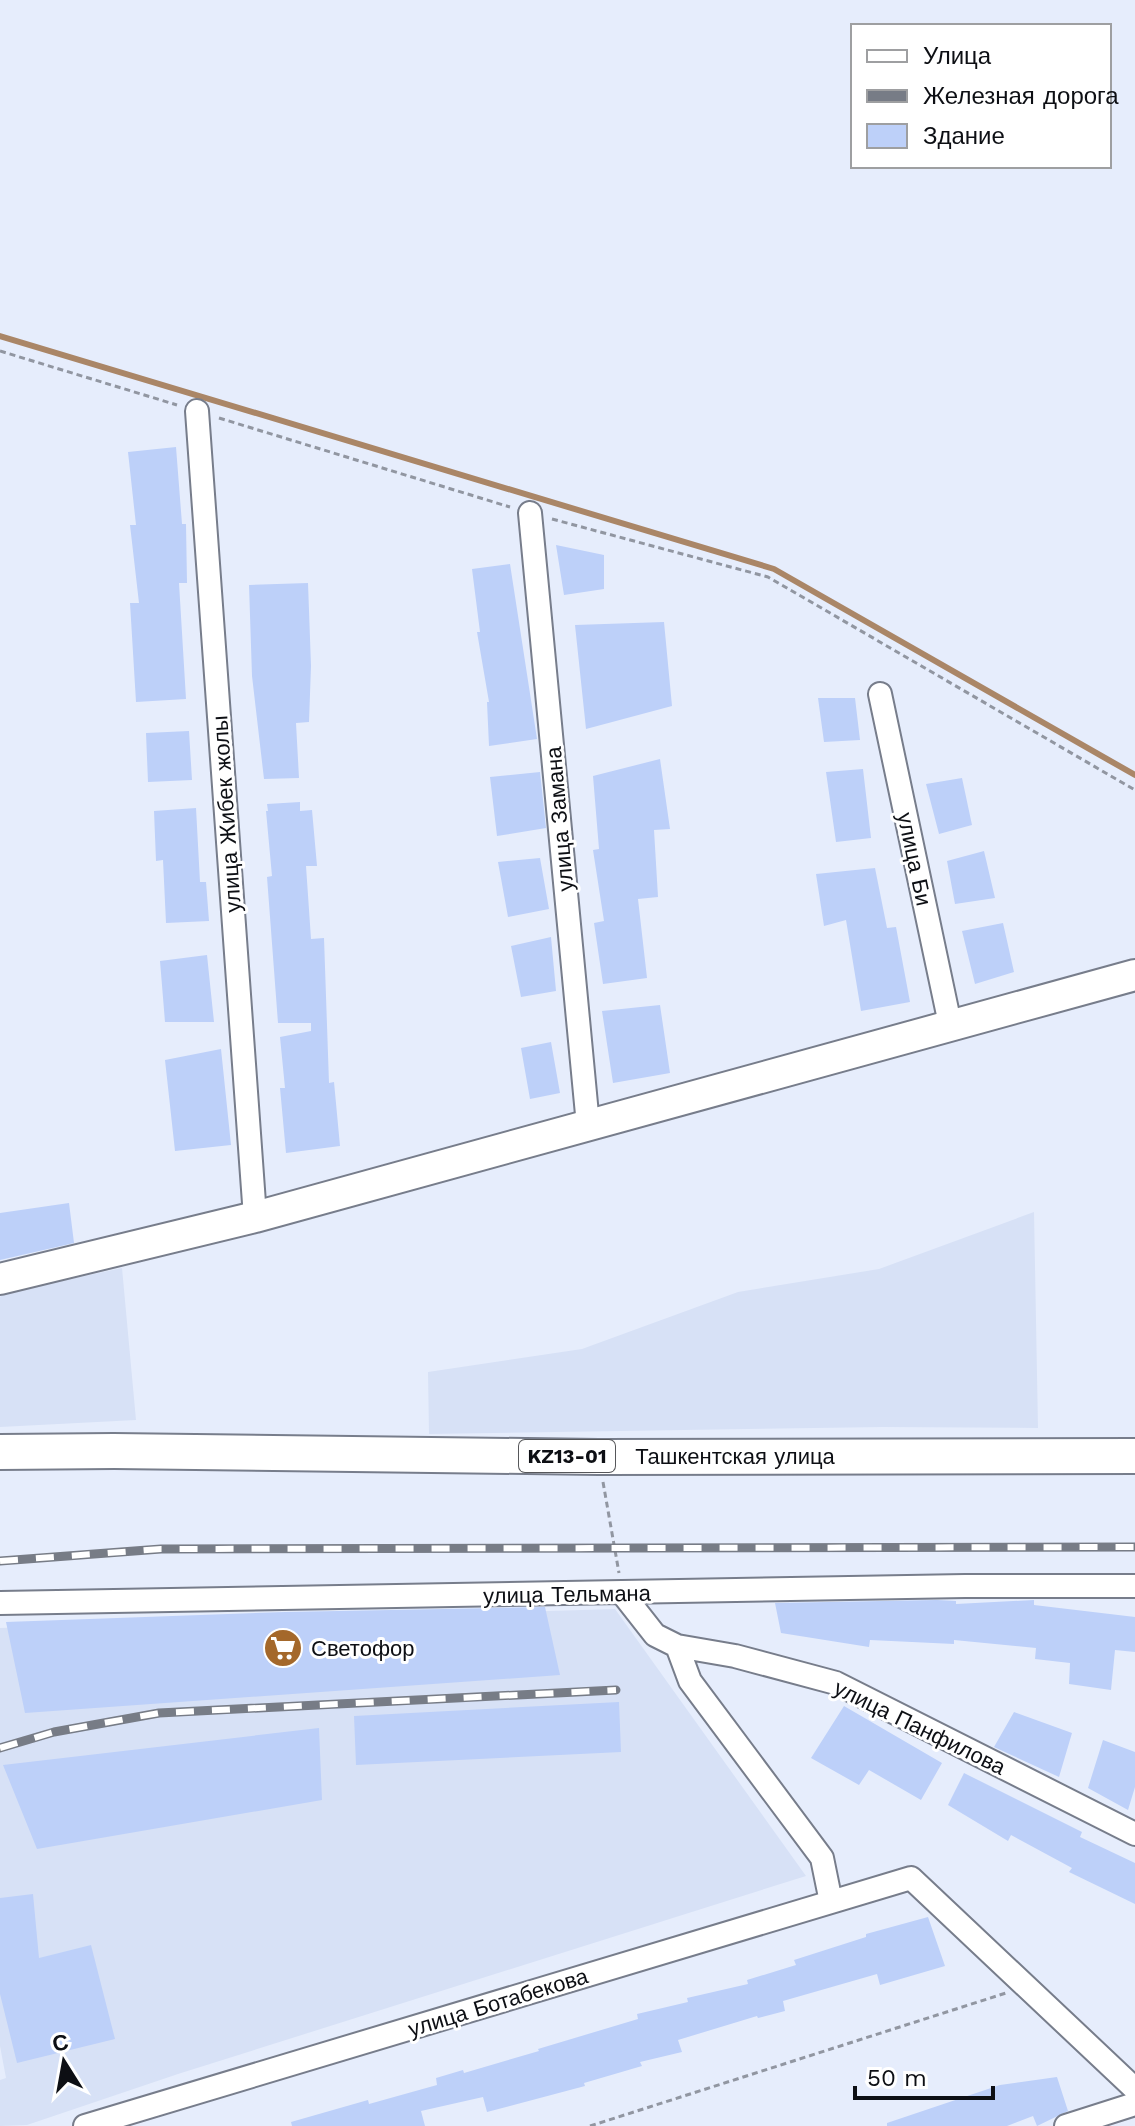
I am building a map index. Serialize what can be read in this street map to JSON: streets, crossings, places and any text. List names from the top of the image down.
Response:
{
  "streets": {
    "main road": ["KZ13-01", "Ташкентская улица"],
    "street": [
      "улица Жибек жолы",
      "улица Замана",
      "улица Би",
      "улица Тельмана",
      "улица Панфилова",
      "улица Ботабекова"
    ]
  },
  "crossings": [
    ["улица Тельмана", "улица Панфилова"]
  ],
  "places": {
    "supermarket": ["Светофор"]
  },
  "legend": ["Улица", "Железная дорога", "Здание"],
  "scale_bar": "50 m",
  "north": "top"
}
